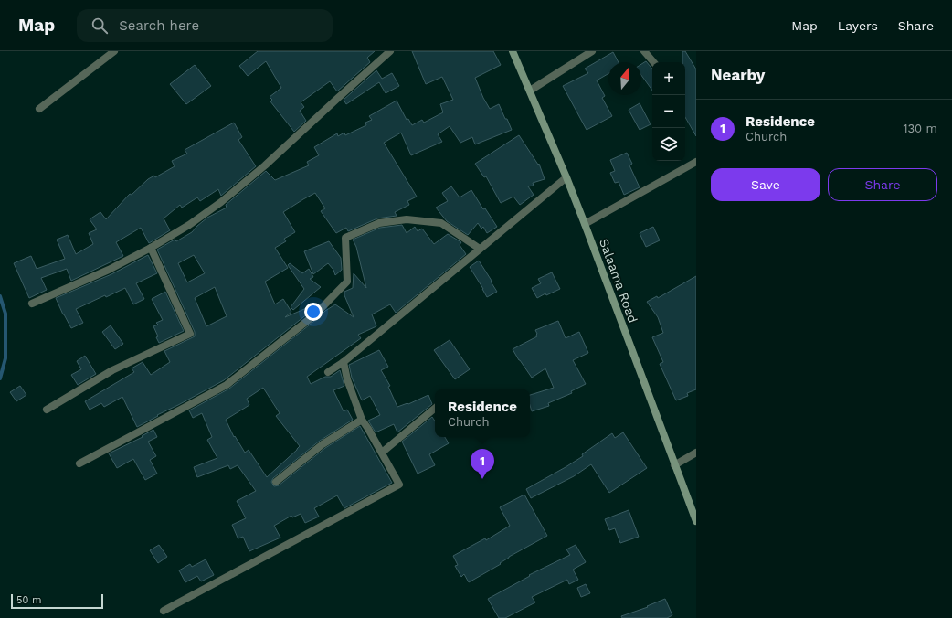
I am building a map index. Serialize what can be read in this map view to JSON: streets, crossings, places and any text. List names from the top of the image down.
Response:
{
  "streets": {
    "main road": ["Salaama Road"]
  },
  "scale_bar": "50 m",
  "north": "top",
  "page": {
    "header": "Map",
    "search": "Search here",
    "nav": ["Map", "Layers", "Share"],
    "heading": "Nearby",
    "map_buttons": ["+", "−"],
    "list": [
      {
        "mark": "1",
        "name": "Residence",
        "note": "Church",
        "value": "130 m"
      }
    ],
    "buttons": ["Save", "Share"],
    "popup": ["Residence", "Church"],
    "pins": "1",
    "scale": "50 m"
  }
}
